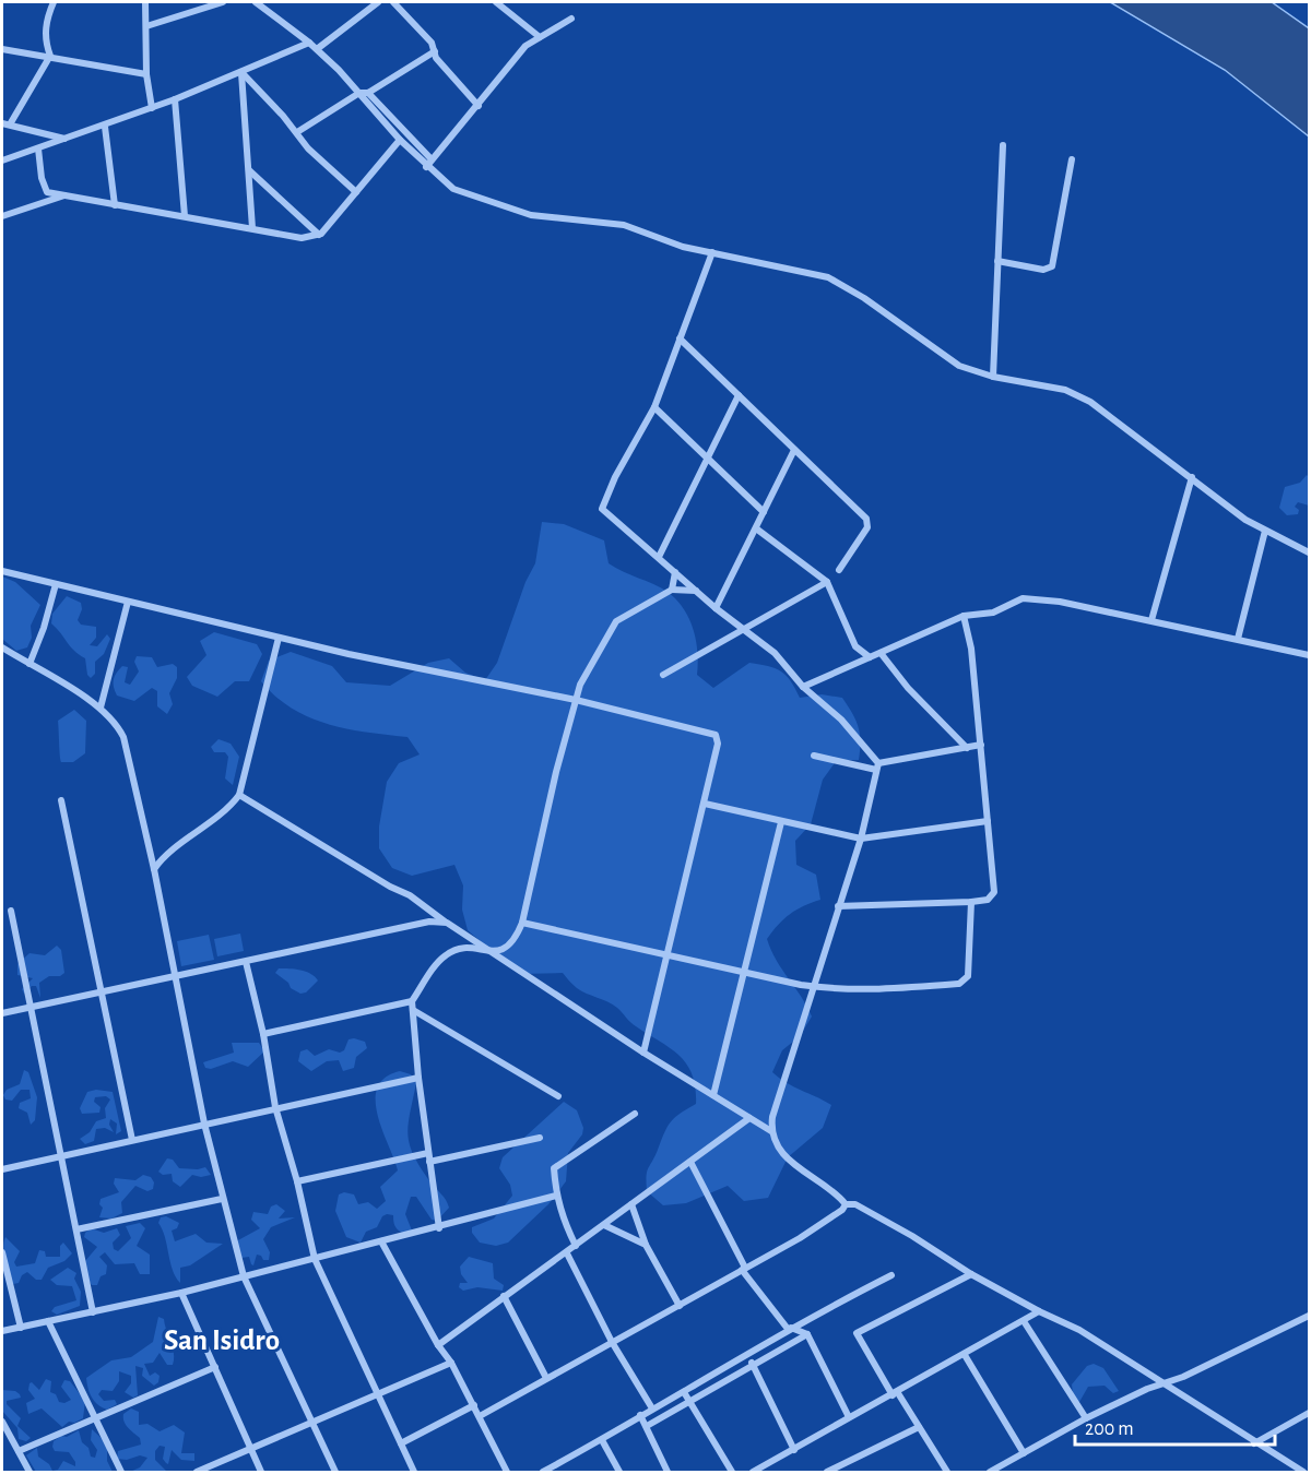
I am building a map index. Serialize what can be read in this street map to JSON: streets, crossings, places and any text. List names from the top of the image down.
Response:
{
  "districts": ["San Isidro"],
  "scale_bar": "200 m"
}
